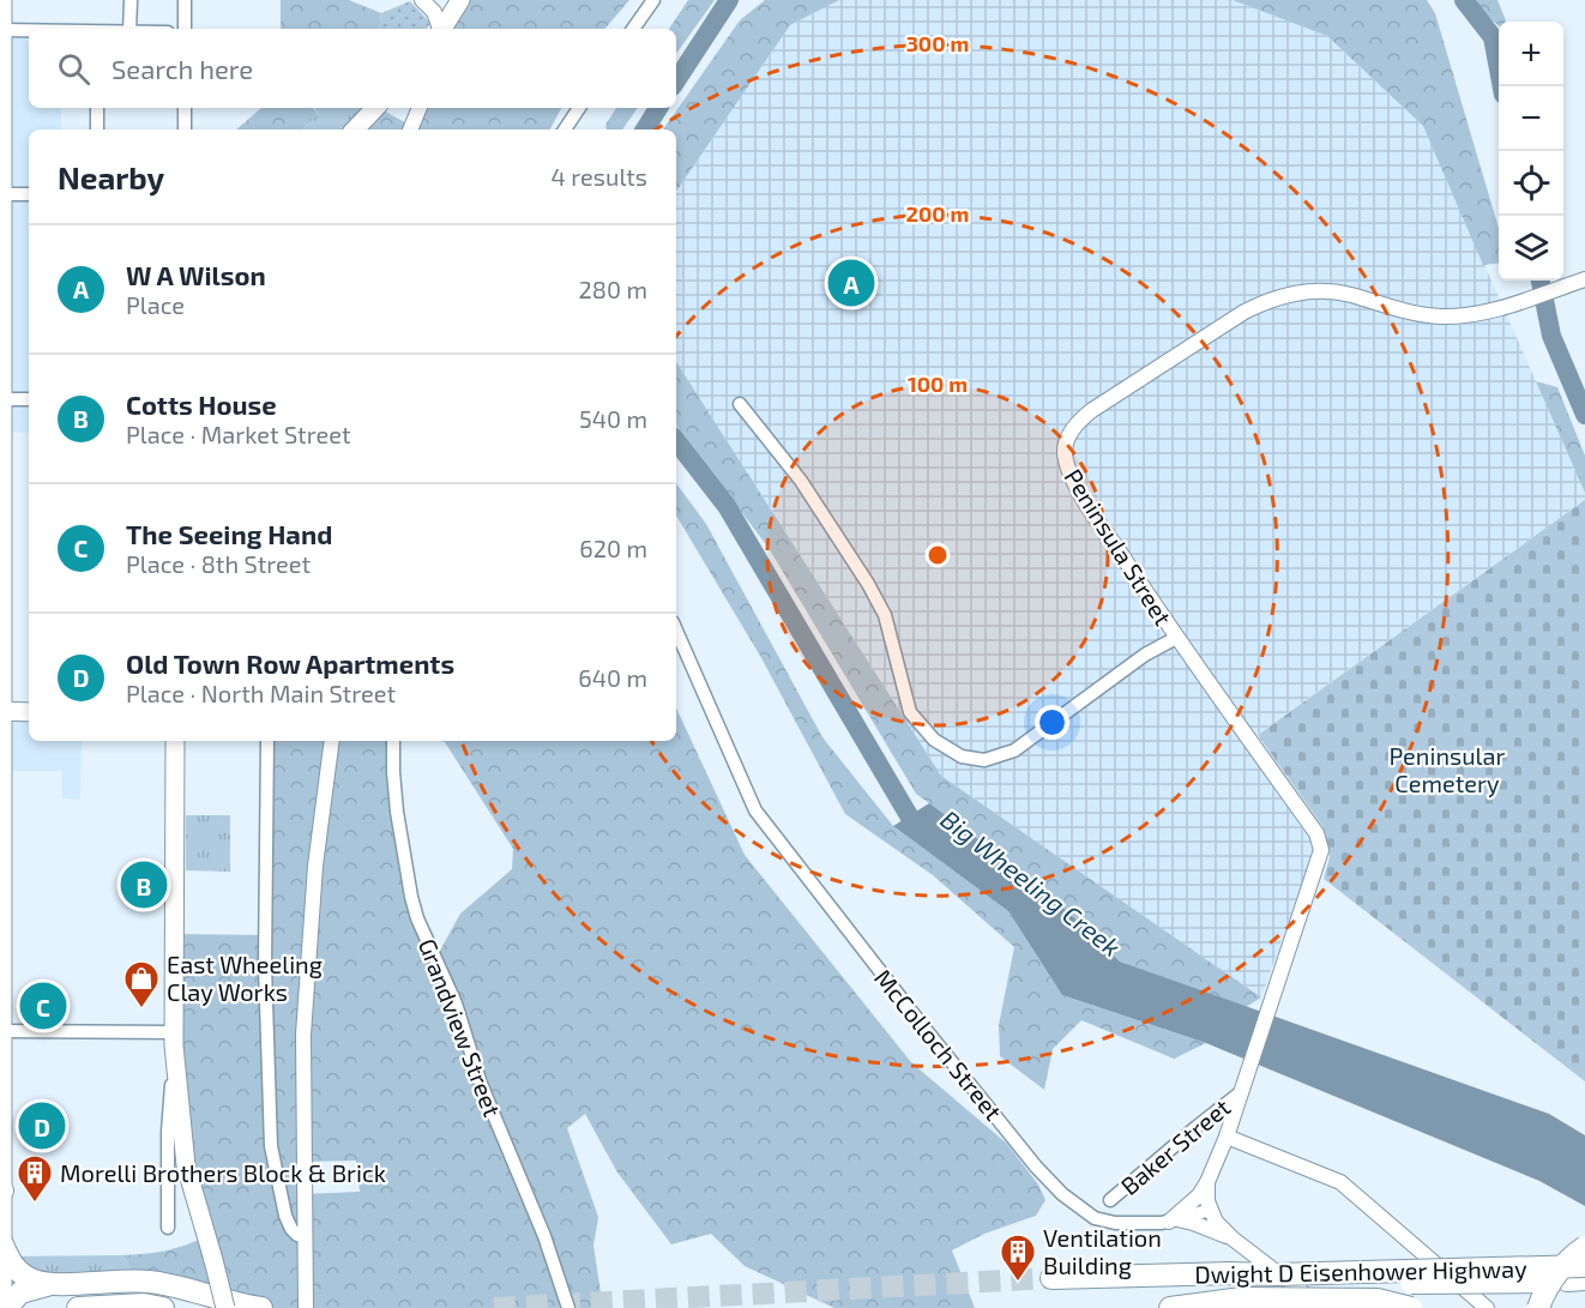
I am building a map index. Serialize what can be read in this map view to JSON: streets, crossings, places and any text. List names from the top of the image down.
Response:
{
  "streets": {
    "highway": ["Dwight D Eisenhower Highway"],
    "street": [
      "Peninsula Street",
      "Grandview Street",
      "McColloch Street",
      "Baker Street"
    ]
  },
  "crossings": [
    ["Peninsula Street", "Baker Street"]
  ],
  "water": ["Big Wheeling Creek"],
  "parks": ["Peninsular Cemetery"],
  "places": {
    "shop": ["East Wheeling Clay Works"],
    "building": ["Morelli Brothers Block & Brick", "Ventilation Building"]
  },
  "page": {
    "map_buttons": ["+", "−"],
    "search": "Search here",
    "heading": ["Nearby", "4 results"],
    "list": [
      {
        "mark": "A",
        "name": "W A Wilson",
        "note": "Place",
        "value": "280 m"
      },
      {
        "mark": "B",
        "name": "Cotts House",
        "note": "Place · Market Street",
        "value": "540 m"
      },
      {
        "mark": "C",
        "name": "The Seeing Hand",
        "note": "Place · 8th Street",
        "value": "620 m"
      },
      {
        "mark": "D",
        "name": "Old Town Row Apartments",
        "note": "Place · North Main Street",
        "value": "640 m"
      }
    ],
    "pins": [
      "A",
      "B",
      "C",
      "D"
    ]
  },
  "rings": ["300 m", "200 m", "100 m"]
}
